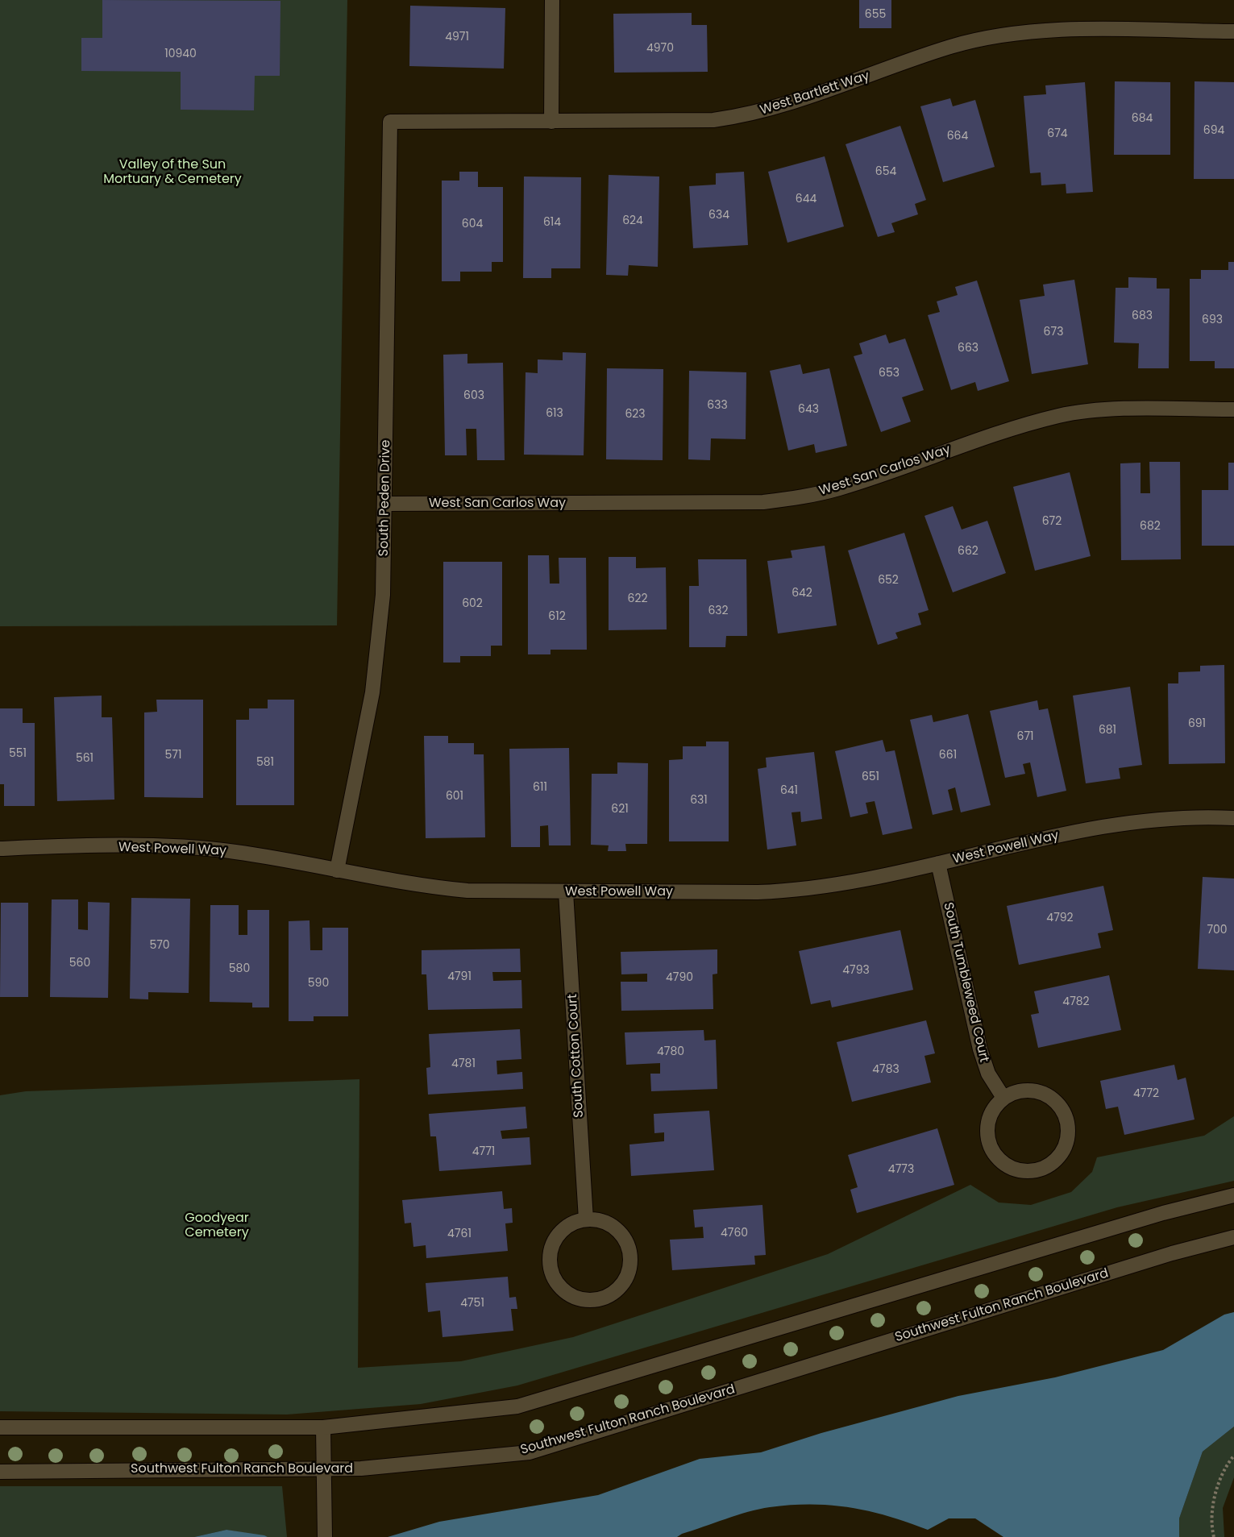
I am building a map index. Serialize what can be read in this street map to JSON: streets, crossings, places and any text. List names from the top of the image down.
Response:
{
  "streets": {
    "street": [
      "West Bartlett Way",
      "West San Carlos Way",
      "South Peden Drive",
      "West Powell Way",
      "South Tumbleweed Court",
      "South Cotton Court",
      "Southwest Fulton Ranch Boulevard"
    ]
  },
  "crossings": [
    ["West Bartlett Way", "South Peden Drive"],
    ["West San Carlos Way", "South Peden Drive"],
    ["South Peden Drive", "West Powell Way"],
    ["West Powell Way", "South Tumbleweed Court"],
    ["West Powell Way", "South Cotton Court"]
  ],
  "parks": ["Valley of the Sun Mortuary & Cemetery", "Goodyear Cemetery"],
  "house_numbers": [
    "655",
    "4971",
    "4970",
    "10940",
    "684",
    "694",
    "674",
    "664",
    "654",
    "644",
    "634",
    "624",
    "614",
    "604",
    "683",
    "693",
    "673",
    "663",
    "653",
    "603",
    "633",
    "643",
    "613",
    "623",
    "672",
    "682",
    "662",
    "652",
    "642",
    "622",
    "602",
    "632",
    "612",
    "691",
    "681",
    "671",
    "551",
    "571",
    "661",
    "561",
    "581",
    "651",
    "611",
    "641",
    "601",
    "631",
    "621",
    "4792",
    "700",
    "570",
    "560",
    "580",
    "4793",
    "4791",
    "4790",
    "590",
    "4782",
    "4780",
    "4781",
    "4783",
    "4772",
    "4771",
    "4773",
    "4760",
    "4761",
    "4751"
  ]
}
